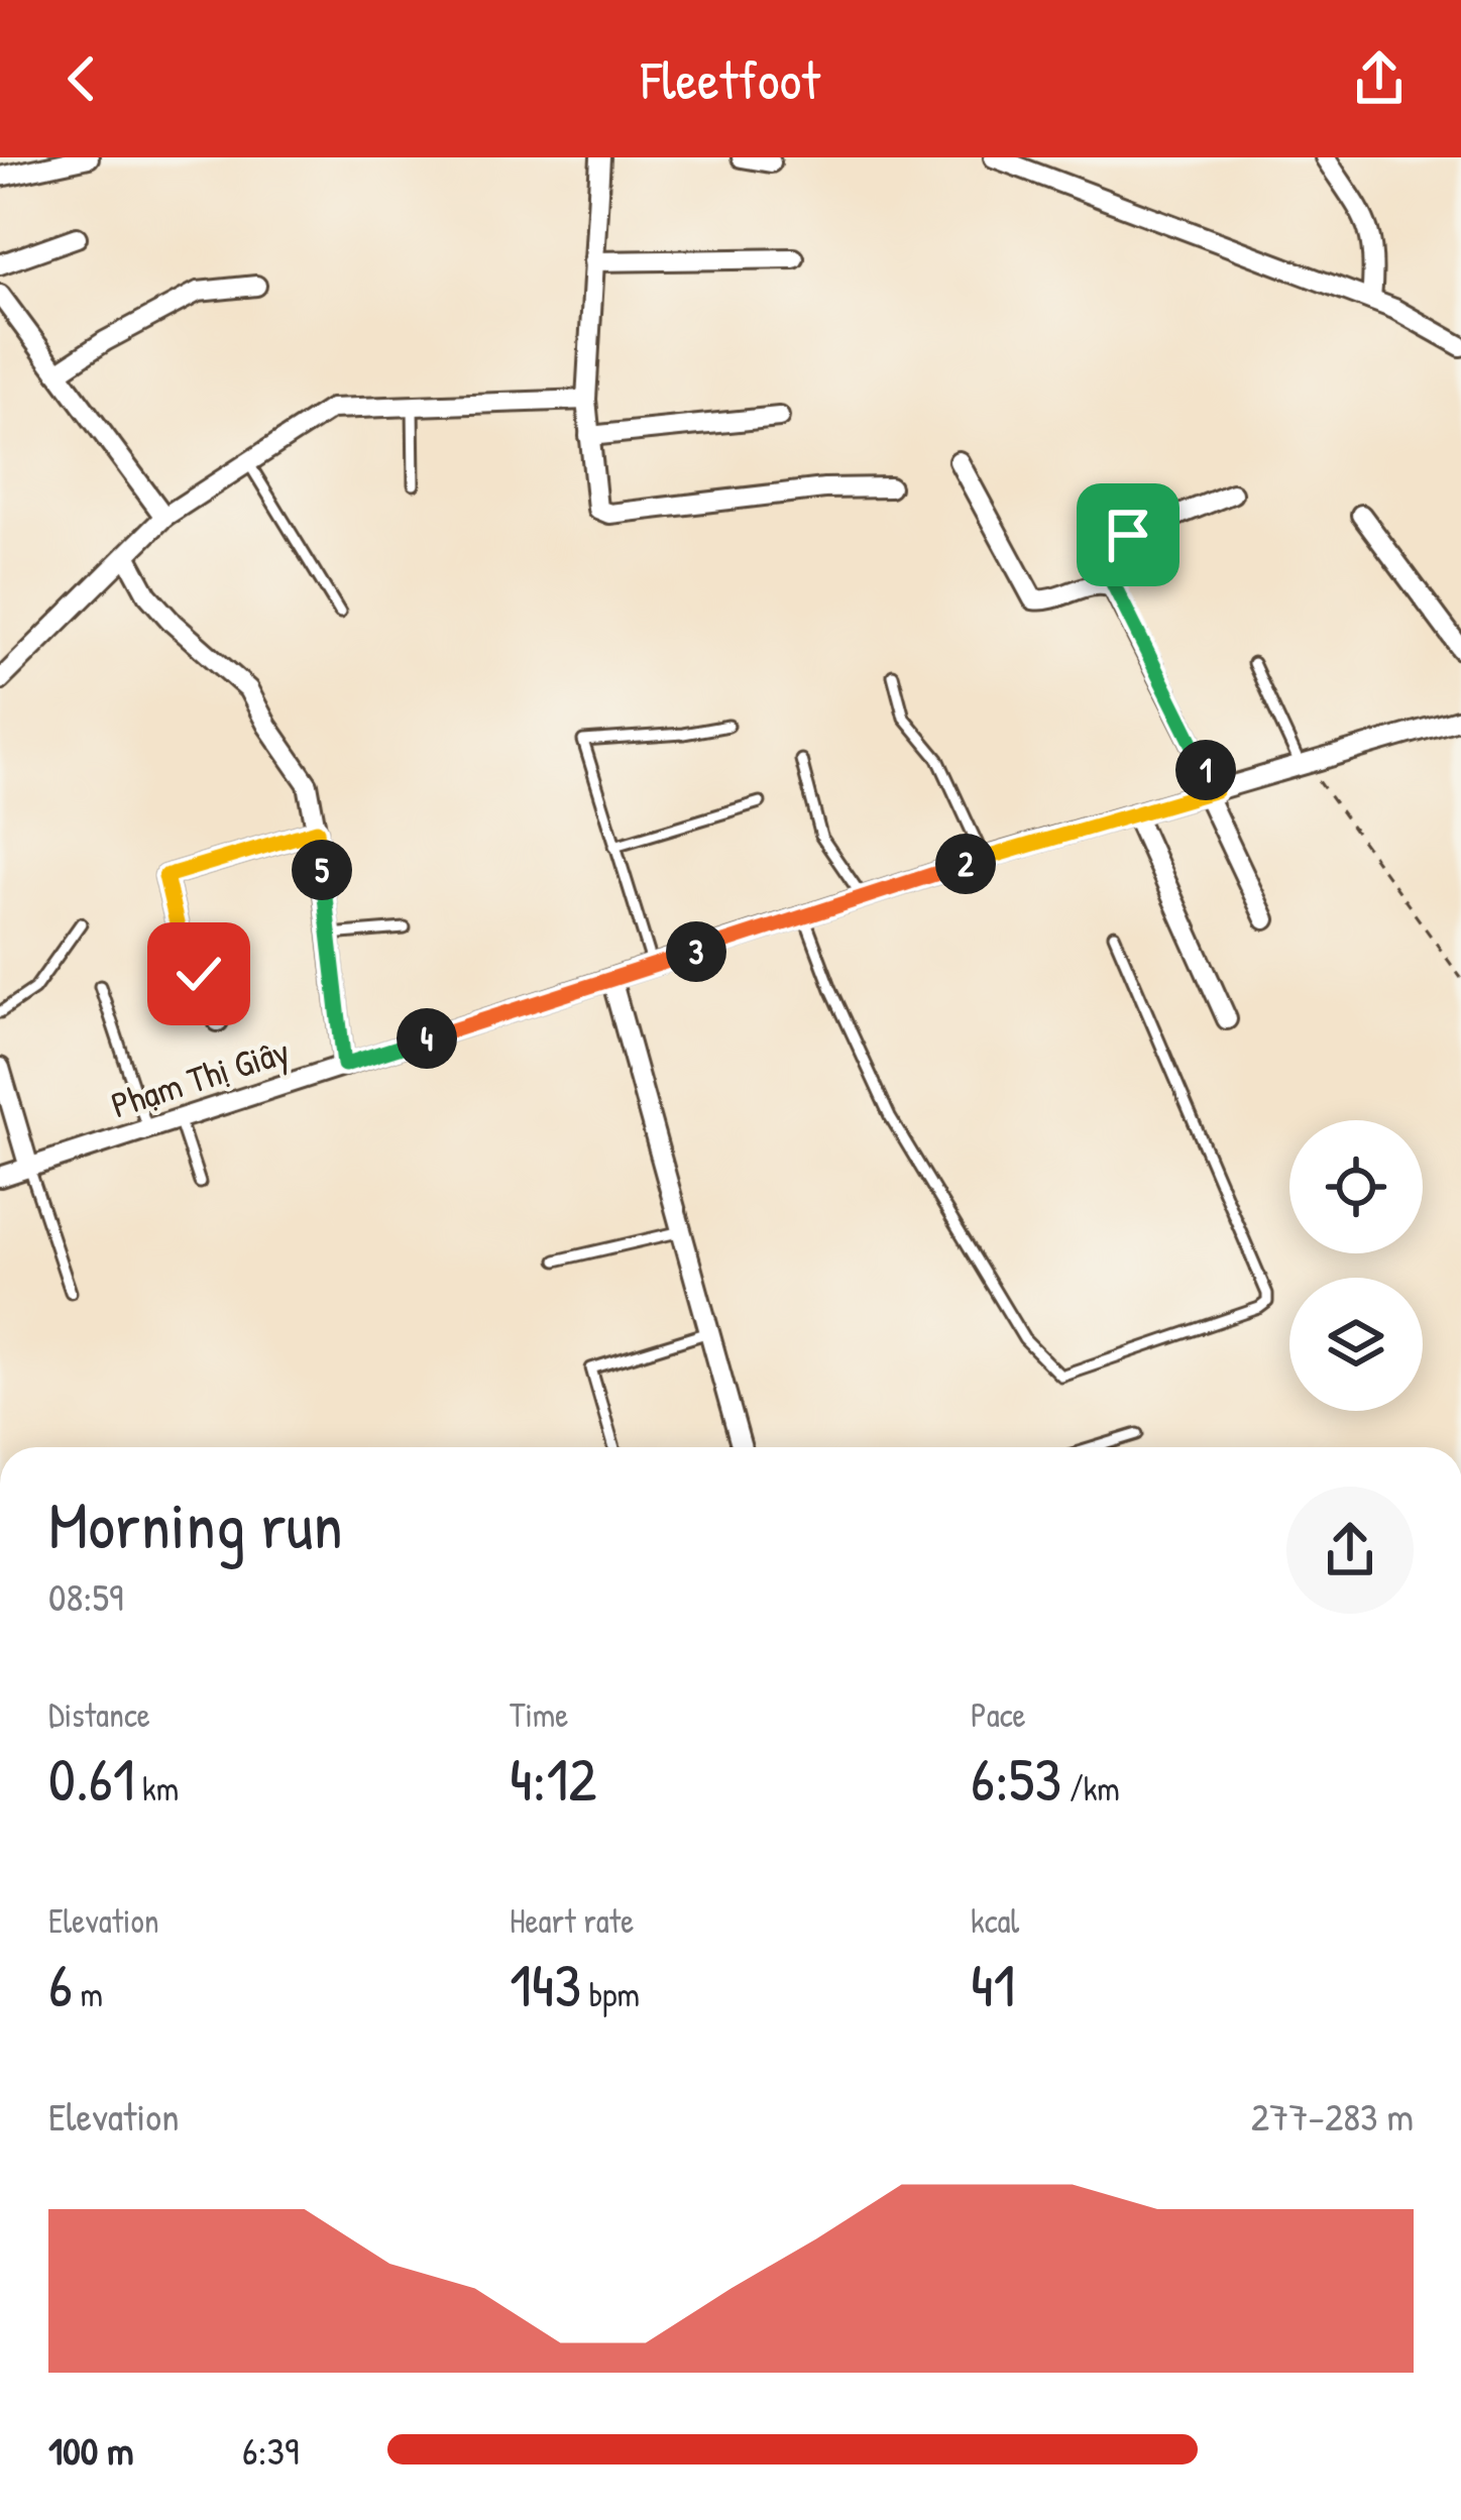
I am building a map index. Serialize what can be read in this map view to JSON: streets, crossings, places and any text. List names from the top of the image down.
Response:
{
  "streets": {
    "street": ["Phạm Thị Giây"]
  },
  "page": {
    "header": "Fleetfoot",
    "pins": [
      "1",
      "2",
      "5",
      "3",
      "4"
    ],
    "heading": ["Morning run", "08:59"],
    "stats": [
      ["Distance", "0.61 km"],
      ["Time", "4:12"],
      ["Pace", "6:53 /km"],
      ["Elevation", "6 m"],
      ["Heart rate", "143 bpm"],
      ["kcal", "41"]
    ],
    "chart": ["Elevation", "277–283 m"],
    "list": [
      {
        "name": "100 m",
        "note": "6:39"
      }
    ]
  }
}
